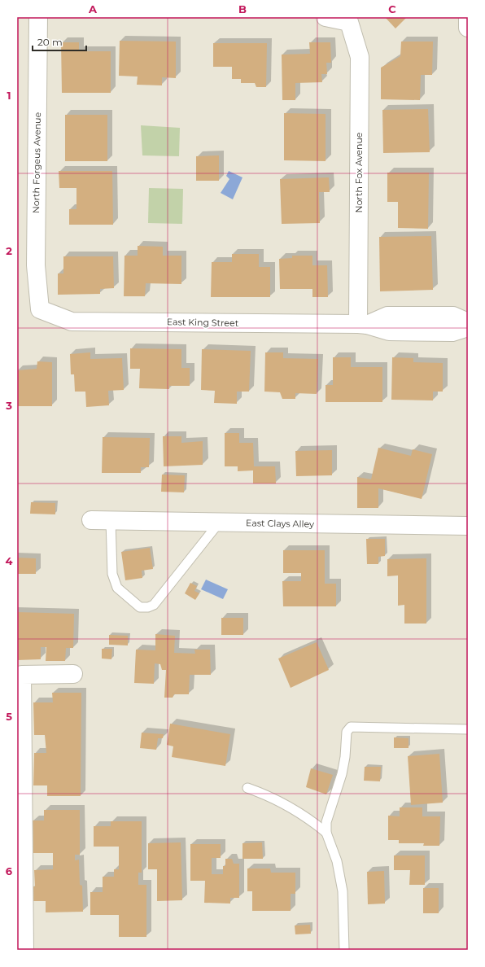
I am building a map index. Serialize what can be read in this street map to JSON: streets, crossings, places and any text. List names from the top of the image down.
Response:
{
  "streets": {
    "street": [
      "North Forgeus Avenue",
      "North Fox Avenue",
      "East King Street",
      "East Clays Alley"
    ]
  },
  "crossings": [
    ["North Forgeus Avenue", "East King Street"],
    ["North Fox Avenue", "East King Street"]
  ],
  "scale_bar": "20 m",
  "grid": {
    "columns": ["A", "B", "C"],
    "rows": [
      "1",
      "2",
      "3",
      "4",
      "5",
      "6"
    ]
  }
}
